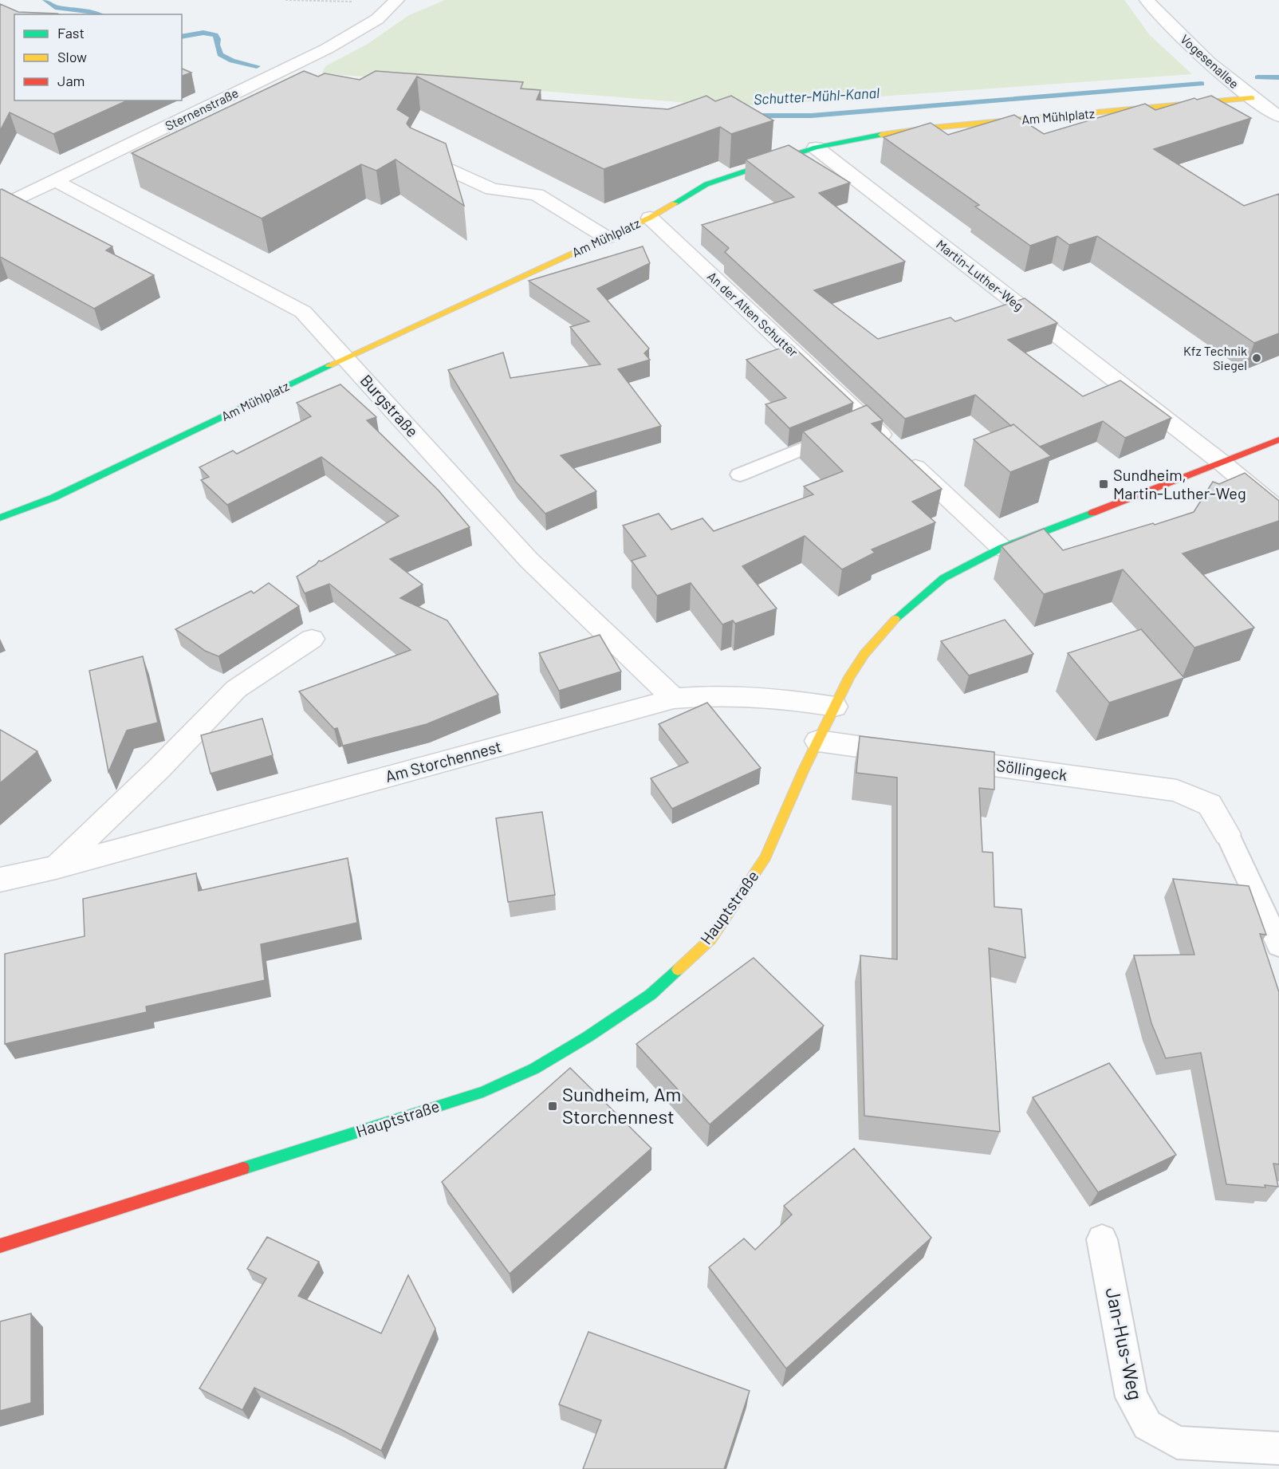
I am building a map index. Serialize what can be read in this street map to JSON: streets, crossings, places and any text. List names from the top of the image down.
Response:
{
  "streets": {
    "street": [
      "Vogesenallee",
      "Sternenstraße",
      "Am Mühlplatz",
      "Martin-Luther-Weg",
      "An der Alten Schutter",
      "Burgstraße",
      "Am Storchennest",
      "Söllingeck",
      "Hauptstraße"
    ],
    "lane": ["Jan-Hus-Weg"]
  },
  "crossings": [
    ["Vogesenallee", "Am Mühlplatz"],
    ["Sternenstraße", "Burgstraße"],
    ["Am Mühlplatz", "Martin-Luther-Weg"],
    ["Am Mühlplatz", "An der Alten Schutter"],
    ["Am Mühlplatz", "Burgstraße"],
    ["Martin-Luther-Weg", "Hauptstraße"],
    ["An der Alten Schutter", "Hauptstraße"],
    ["Burgstraße", "Am Storchennest"],
    ["Am Storchennest", "Hauptstraße"],
    ["Söllingeck", "Hauptstraße"]
  ],
  "water": ["Schutter-Mühl-Kanal"],
  "places": {
    "other": ["Kfz Technik Siegel"],
    "transit": ["Sundheim, Martin-Luther-Weg", "Sundheim, Am Storchennest"]
  },
  "legend": ["Fast", "Slow", "Jam"]
}
